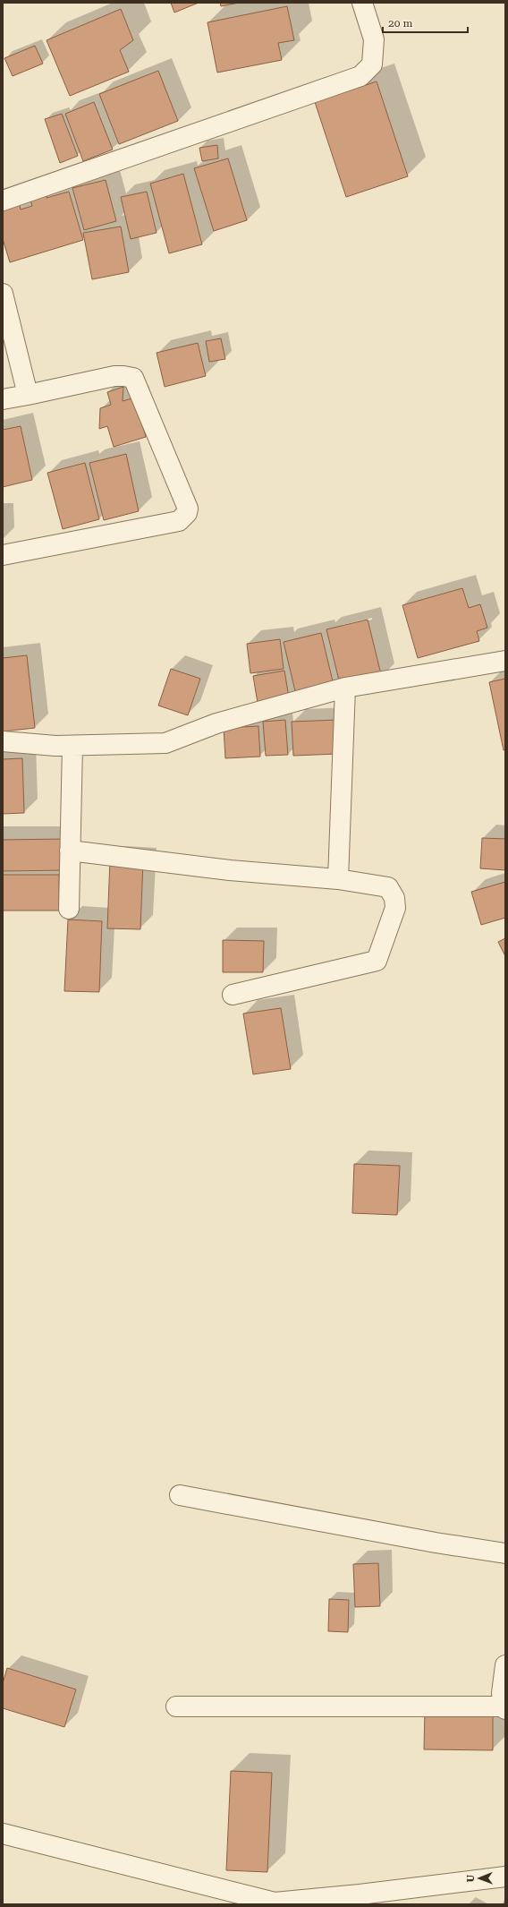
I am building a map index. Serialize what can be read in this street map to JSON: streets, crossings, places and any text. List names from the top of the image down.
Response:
{
  "scale_bar": "20 m",
  "north": "left"
}
